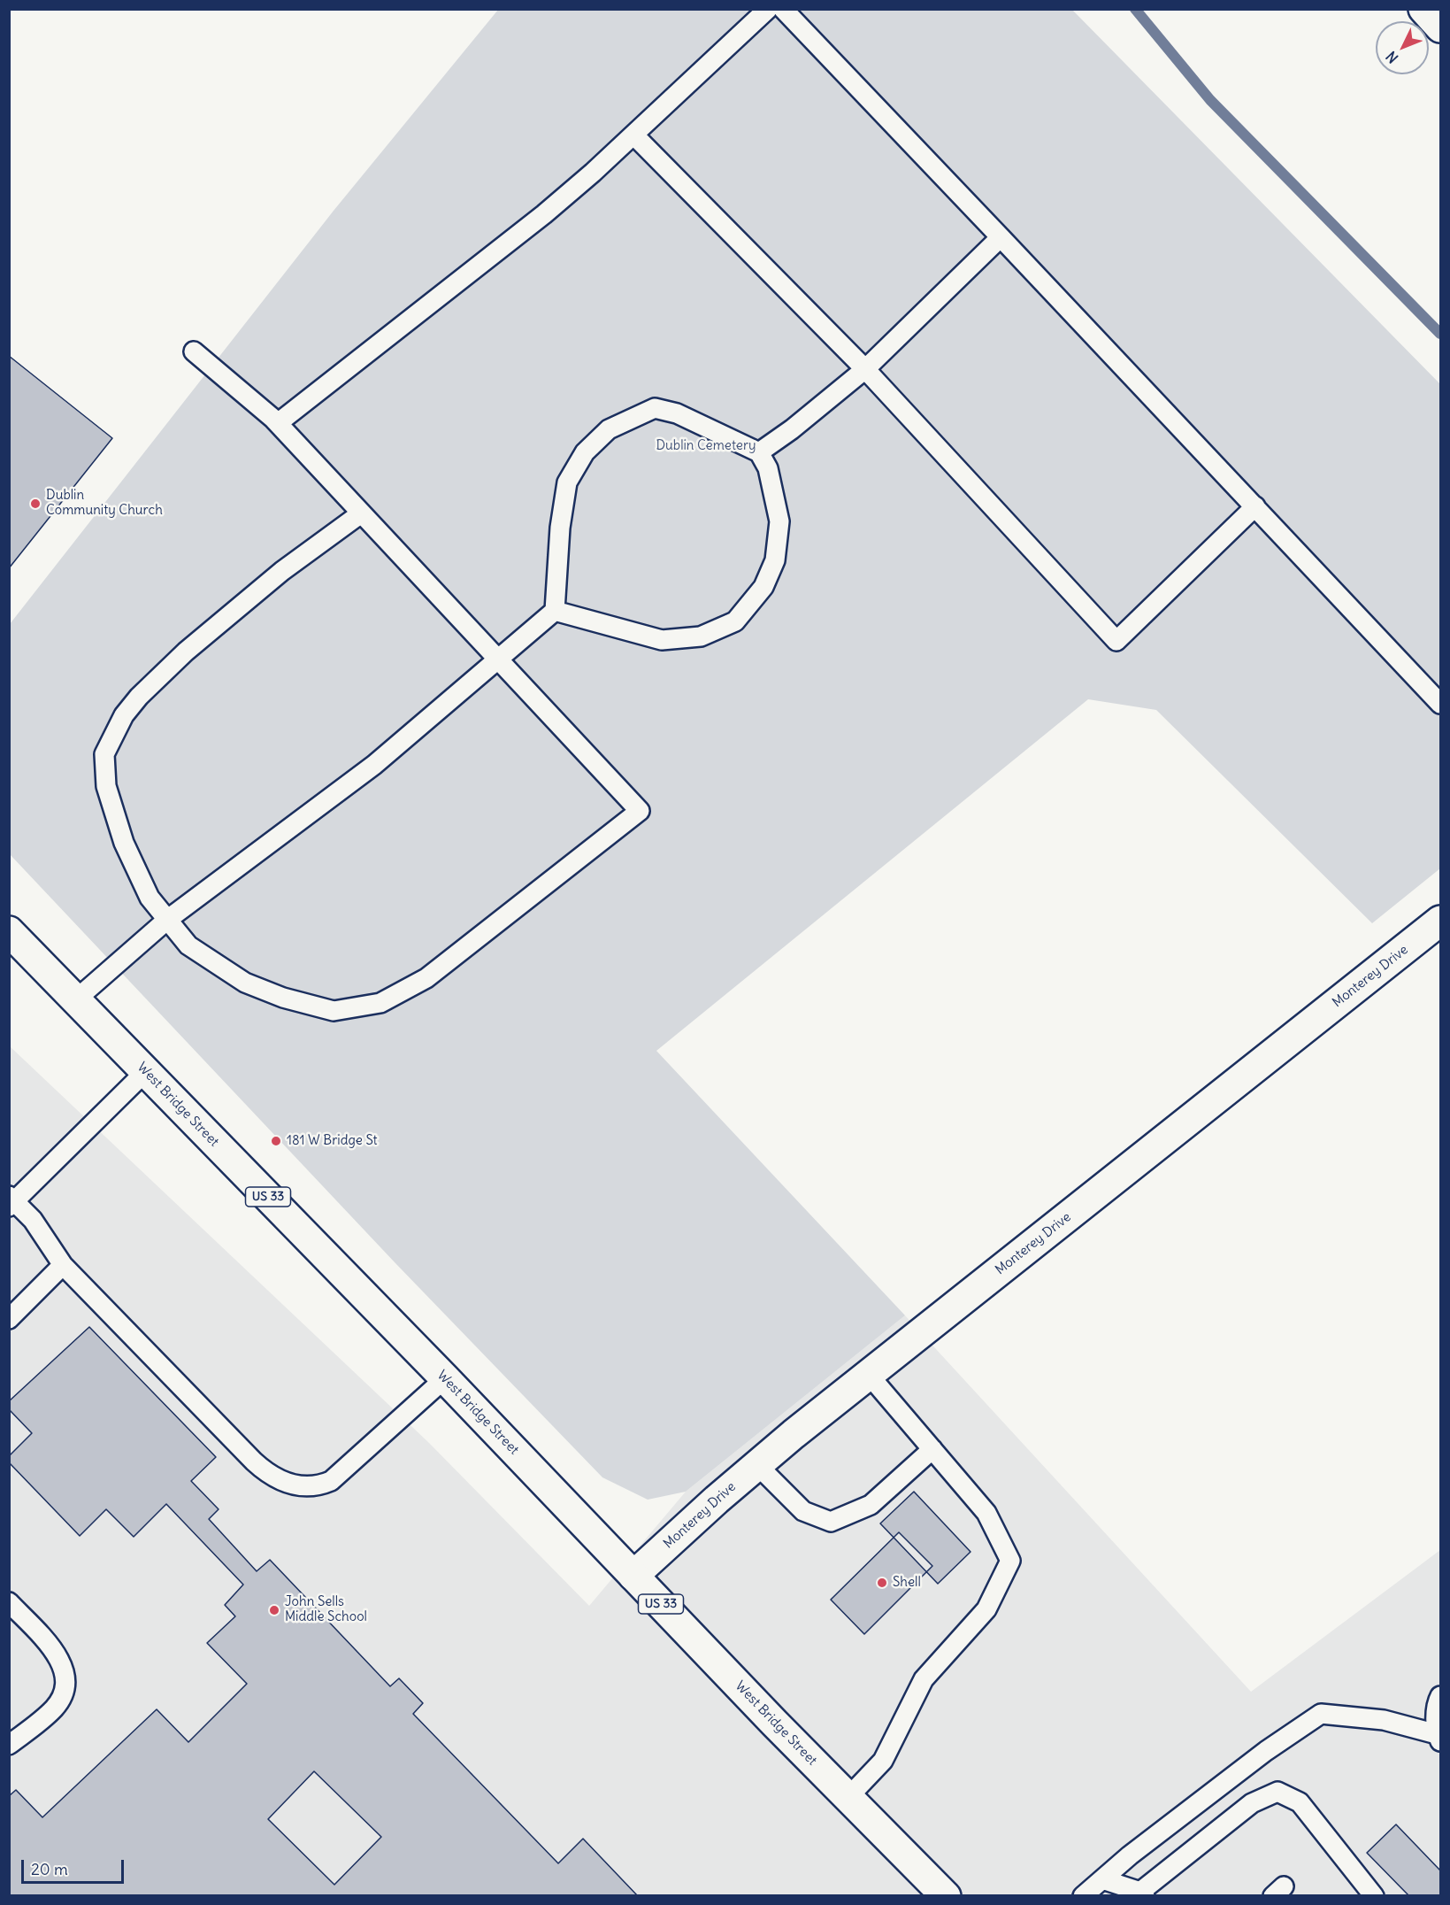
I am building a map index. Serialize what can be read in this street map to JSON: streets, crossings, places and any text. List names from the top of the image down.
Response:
{
  "streets": {
    "main road": ["Monterey Drive", "West Bridge Street", "US 33"]
  },
  "crossings": [
    ["Monterey Drive", "West Bridge Street"]
  ],
  "parks": ["Dublin Cemetery"],
  "places": [
    "Dublin Community Church",
    "181 W Bridge St",
    "Shell",
    "John Sells Middle School"
  ],
  "scale_bar": "20 m",
  "north": "bottom left"
}
